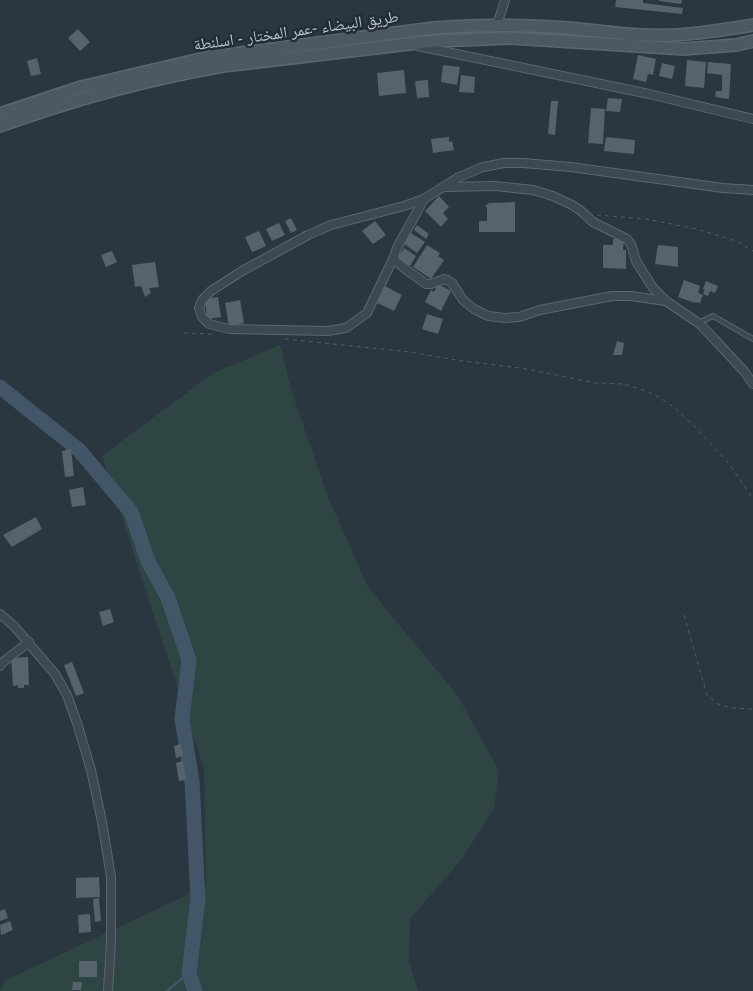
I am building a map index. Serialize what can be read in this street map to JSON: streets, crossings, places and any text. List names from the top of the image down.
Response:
{
  "streets": {
    "main road": ["طريق البيضاء -عمر المختار - اسلنطة"]
  }
}
